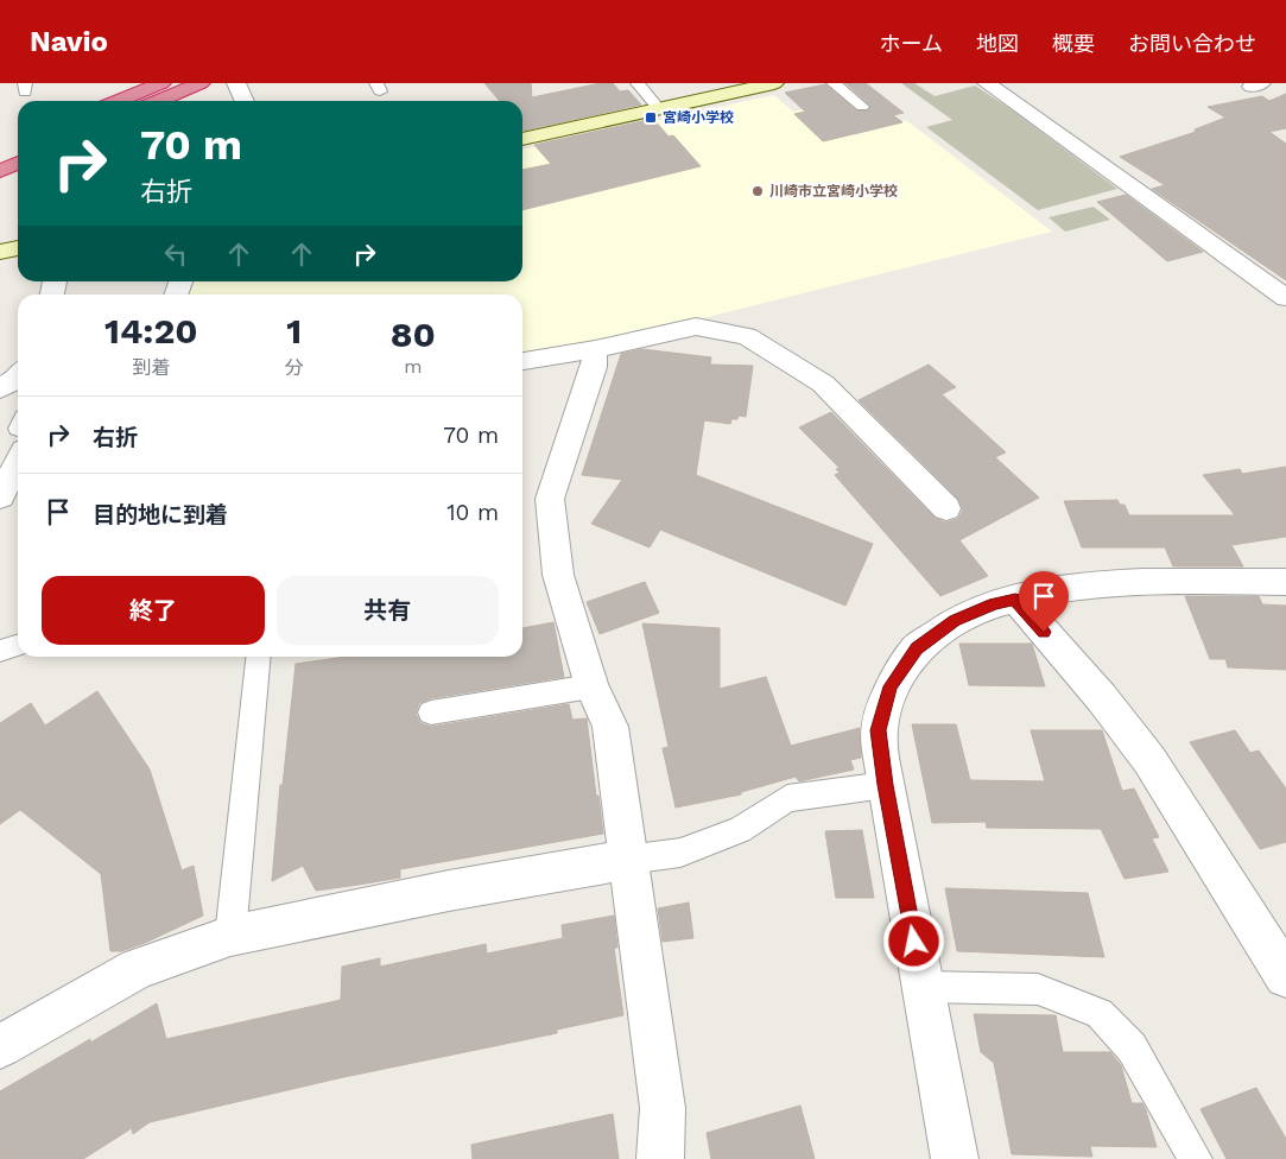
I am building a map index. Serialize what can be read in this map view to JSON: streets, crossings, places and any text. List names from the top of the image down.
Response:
{
  "places": {
    "transit": ["宮崎小学校"],
    "other": ["川崎市立宮崎小学校"]
  },
  "page": {
    "header": "Navio",
    "nav": [
      "ホーム",
      "地図",
      "概要",
      "お問い合わせ"
    ],
    "turn": ["70 m", "右折"],
    "eta": [
      "14:20",
      "到着",
      "1",
      "分",
      "80",
      "m"
    ],
    "list": [
      {
        "name": "右折",
        "value": "70 m"
      },
      {
        "name": "目的地に到着",
        "value": "10 m"
      }
    ],
    "buttons": ["終了", "共有"]
  }
}
